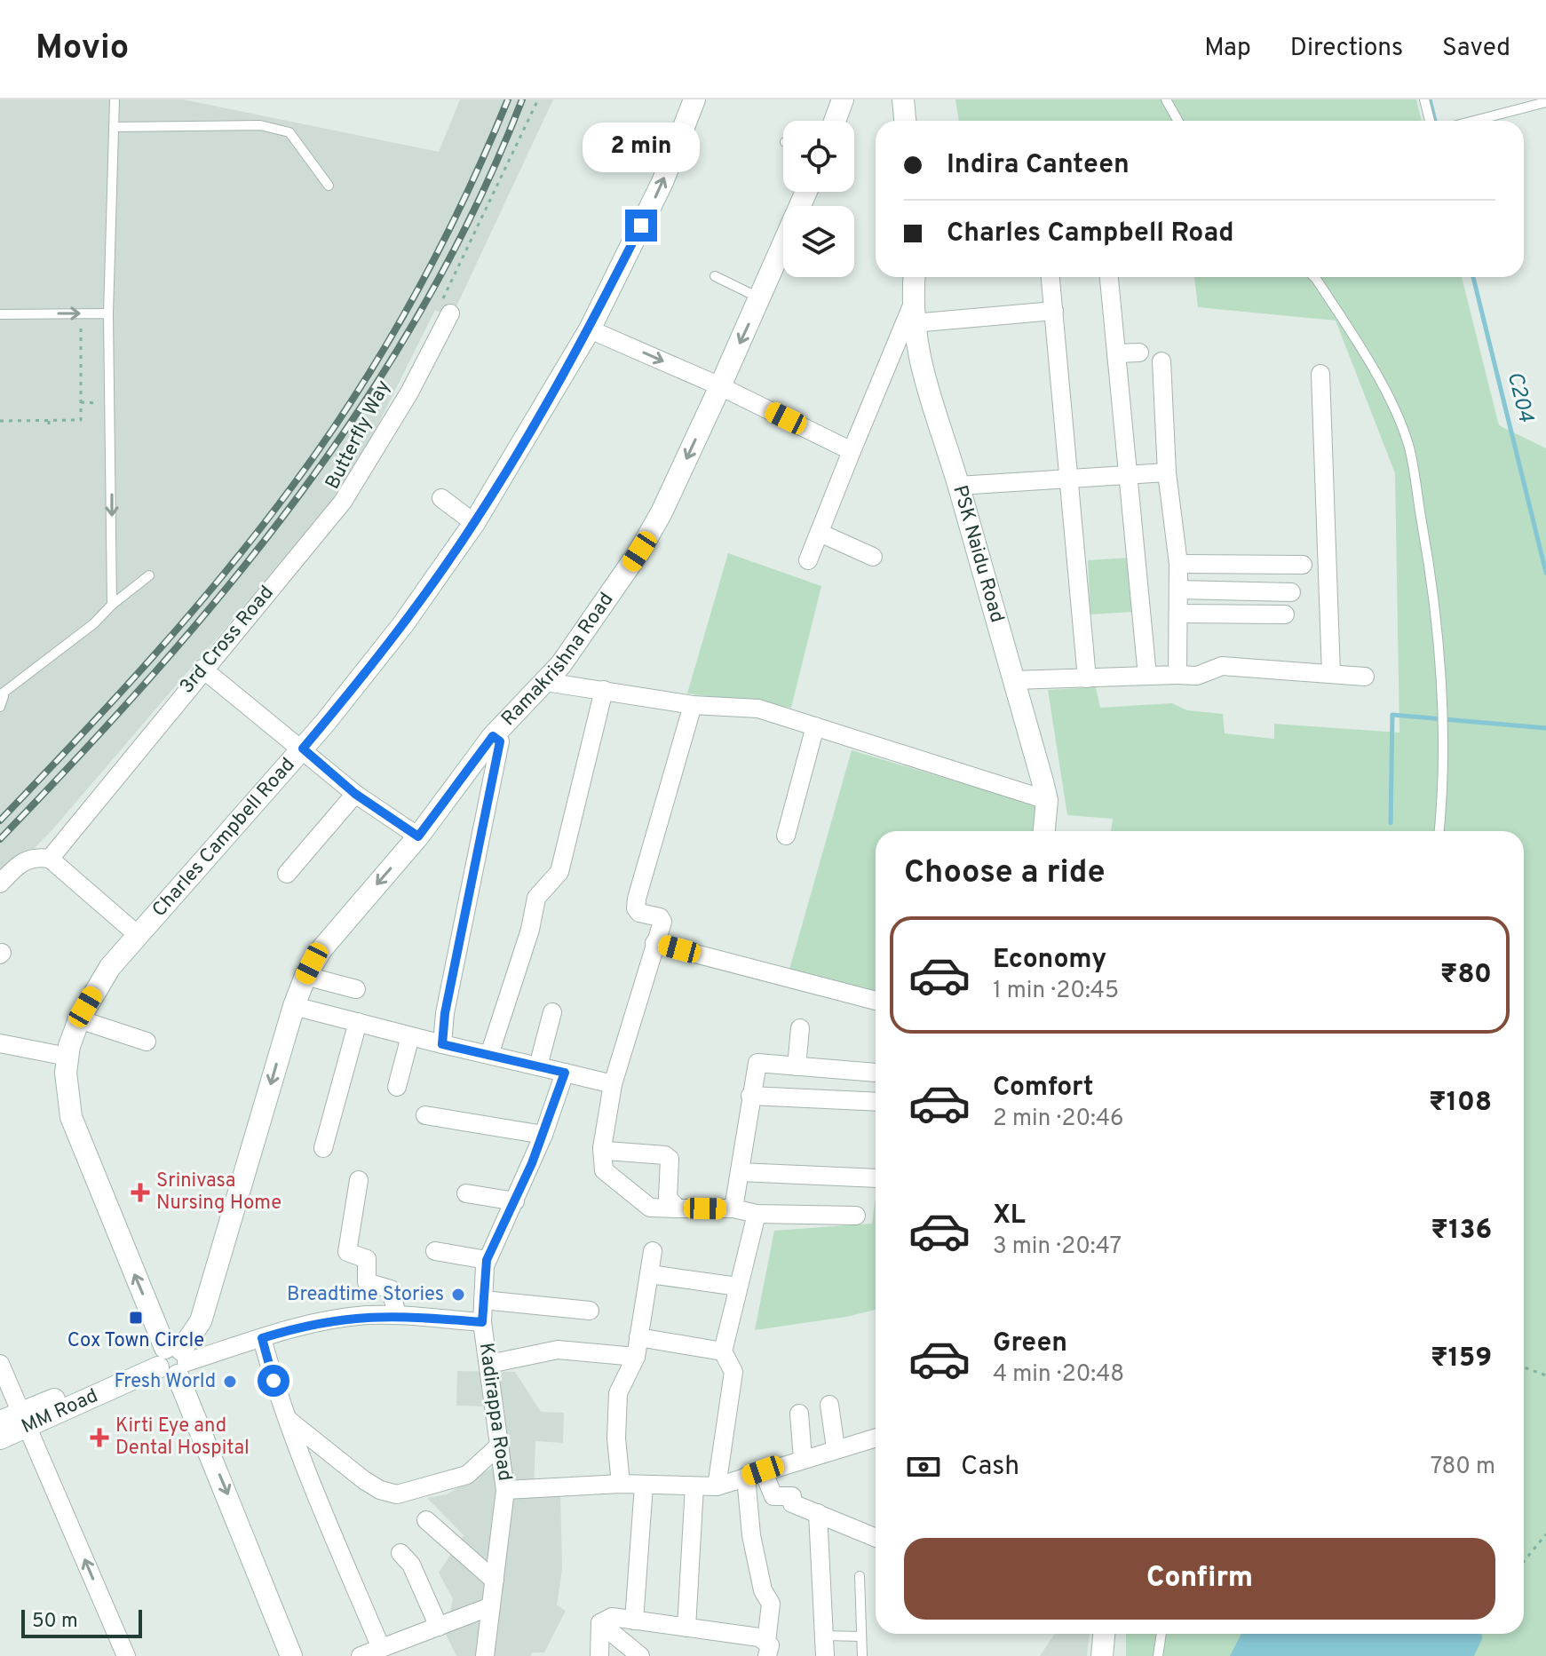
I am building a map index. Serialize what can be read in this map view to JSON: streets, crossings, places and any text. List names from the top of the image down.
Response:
{
  "streets": {
    "street": [
      "PSK Naidu Road",
      "3rd Cross Road",
      "Ramakrishna Road",
      "Charles Campbell Road",
      "MM Road",
      "Kadirappa Road"
    ]
  },
  "crossings": [
    ["Ramakrishna Road", "Charles Campbell Road"],
    ["Ramakrishna Road", "MM Road"],
    ["Charles Campbell Road", "MM Road"]
  ],
  "water": ["C204"],
  "places": {
    "health": ["Srinivasa Nursing Home", "Kirti Eye and Dental Hospital"],
    "other": ["Breadtime Stories", "Fresh World"],
    "transit": ["Cox Town Circle"]
  },
  "scale_bar": "50 m",
  "page": {
    "header": "Movio",
    "nav": ["Map", "Directions", "Saved"],
    "banner": ["Indira Canteen", "Charles Campbell Road"],
    "bubble": "2 min",
    "heading": "Choose a ride",
    "list": [
      {
        "name": "Economy",
        "note": "1 min · 20:45",
        "value": "₹80"
      },
      {
        "name": "Comfort",
        "note": "2 min · 20:46",
        "value": "₹108"
      },
      {
        "name": "XL",
        "note": "3 min · 20:47",
        "value": "₹136"
      },
      {
        "name": "Green",
        "note": "4 min · 20:48",
        "value": "₹159"
      }
    ],
    "pay": ["Cash", "780 m"],
    "buttons": "Confirm",
    "scale": "50 m"
  }
}
